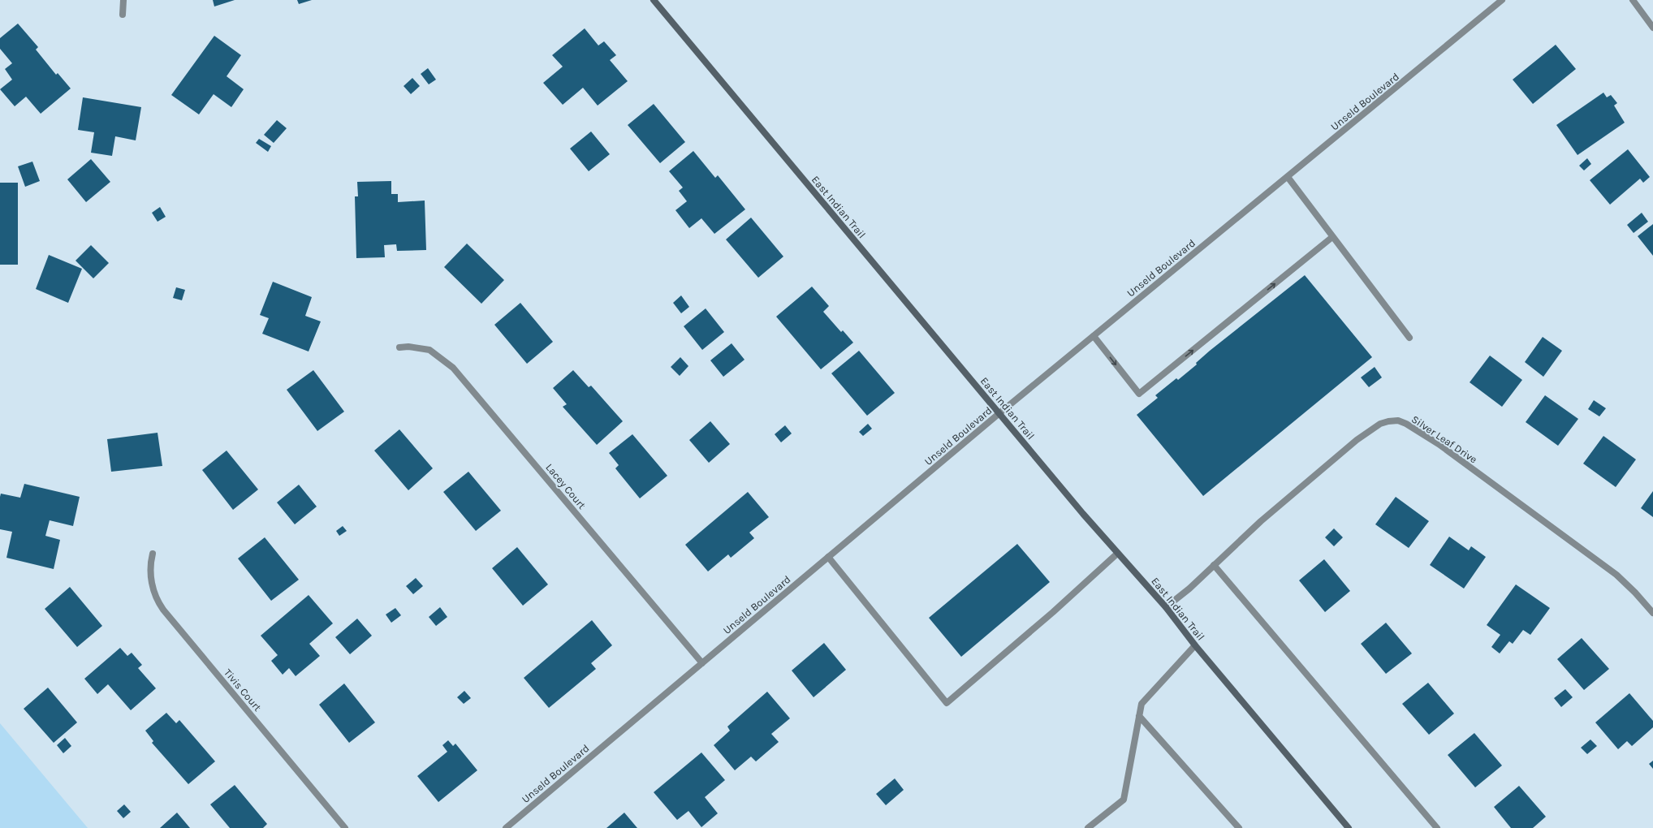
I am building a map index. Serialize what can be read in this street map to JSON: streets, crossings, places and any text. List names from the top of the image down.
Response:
{
  "streets": {
    "main road": ["East Indian Trail"],
    "street": [
      "Unseld Boulevard",
      "Silver Leaf Drive",
      "Lacey Court",
      "Tivis Court"
    ]
  },
  "crossings": [
    ["Unseld Boulevard", "East Indian Trail"],
    ["Unseld Boulevard", "Lacey Court"],
    ["East Indian Trail", "Silver Leaf Drive"]
  ]
}
